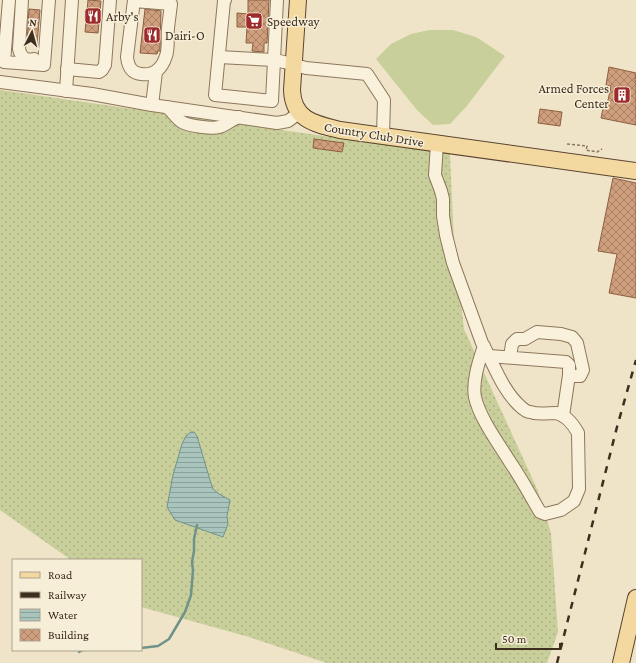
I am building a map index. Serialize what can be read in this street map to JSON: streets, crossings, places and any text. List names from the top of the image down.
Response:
{
  "streets": {
    "main road": ["Country Club Drive"]
  },
  "places": {
    "restaurant": ["Arby's", "Dairi-O"],
    "supermarket": ["Speedway"],
    "building": ["Armed Forces Center"]
  },
  "legend": [
    "Road",
    "Railway",
    "Water",
    "Building"
  ],
  "scale_bar": "50 m",
  "north": "top"
}
